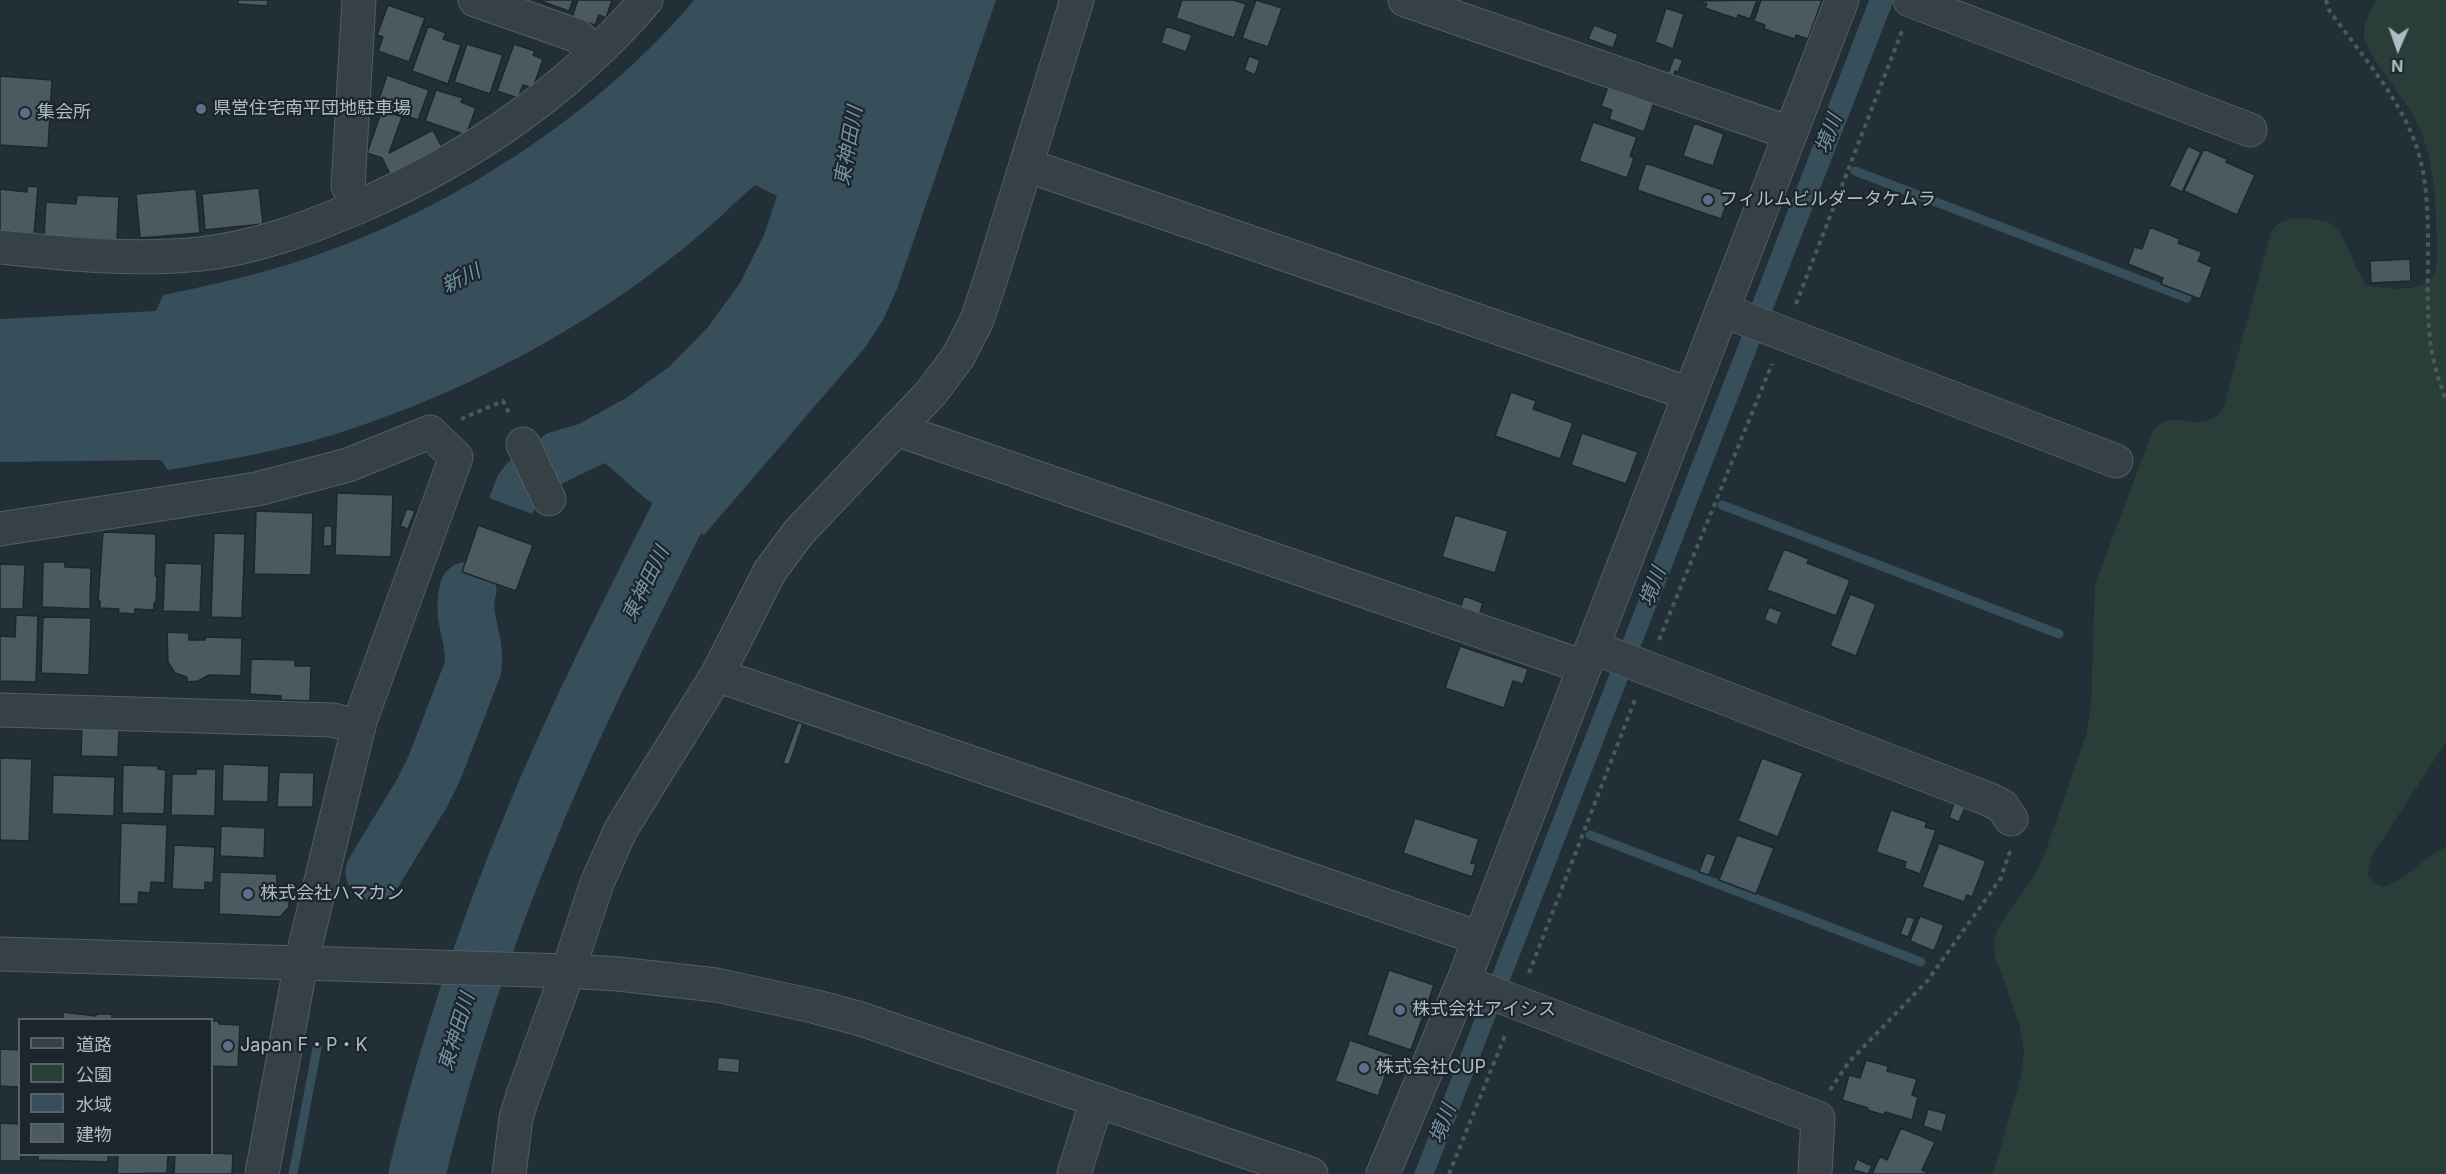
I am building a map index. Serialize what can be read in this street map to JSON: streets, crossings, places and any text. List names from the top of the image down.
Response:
{
  "water": ["境川", "東神田川", "新川"],
  "places": [
    "県営住宅南平団地駐車場",
    "集会所",
    "フィルムビルダータケムラ",
    "株式会社ハマカン",
    "株式会社アイシス",
    "Japan F・P・K",
    "株式会社CUP"
  ],
  "legend": [
    "道路",
    "公園",
    "水域",
    "建物"
  ],
  "north": "bottom"
}
